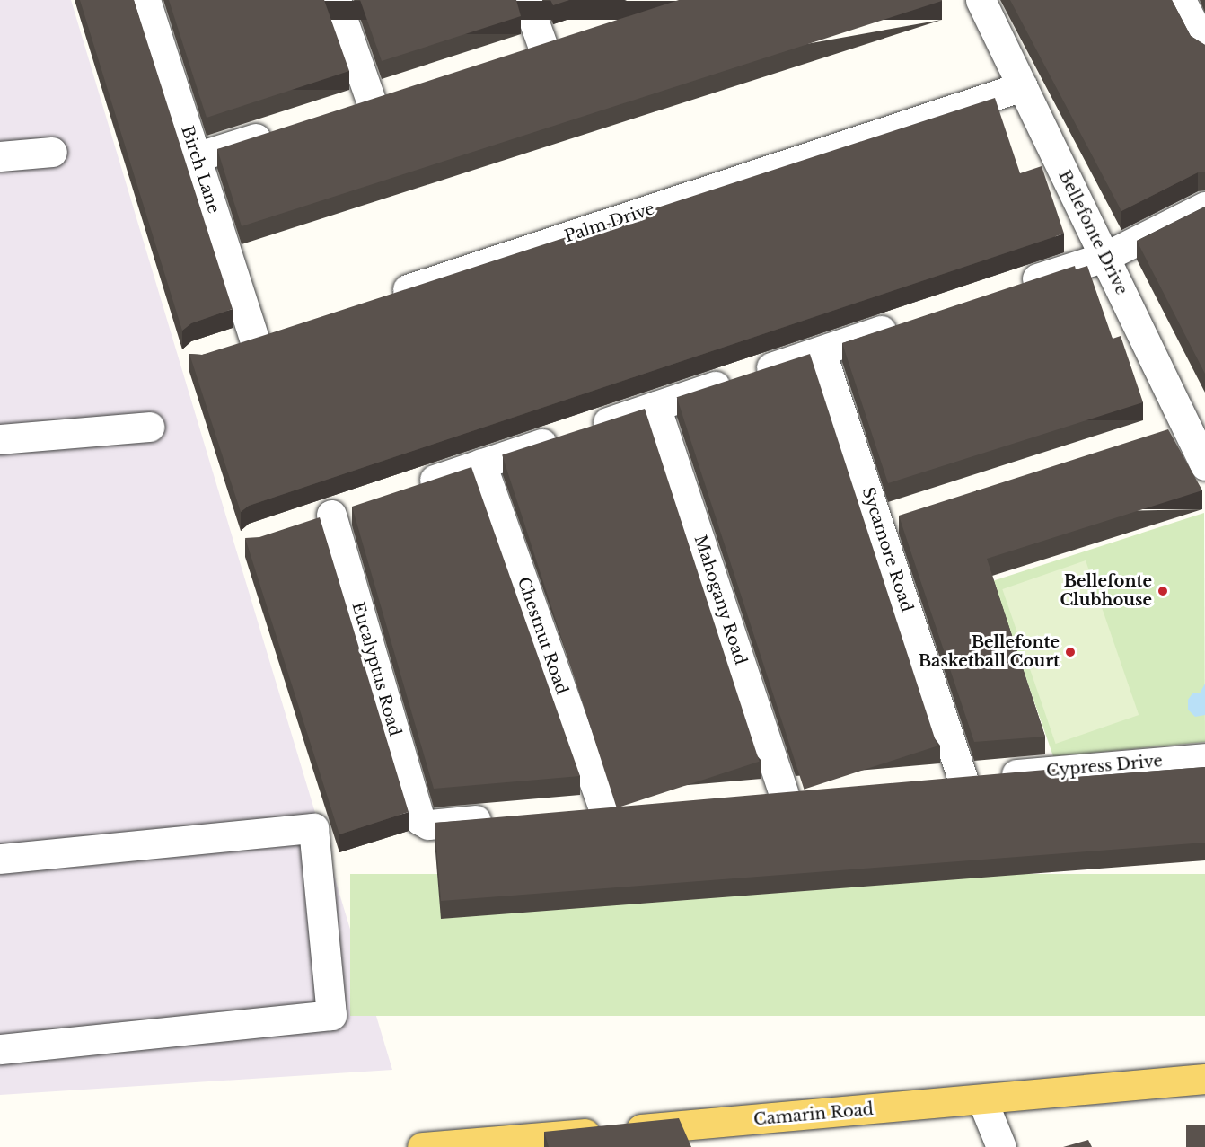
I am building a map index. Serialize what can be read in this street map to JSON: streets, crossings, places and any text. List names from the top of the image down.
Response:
{
  "streets": {
    "main road": ["Camarin Road"],
    "street": [
      "Birch Lane",
      "Palm Drive",
      "Bellefonte Drive",
      "Sycamore Road",
      "Mahogany Road",
      "Chestnut Road",
      "Eucalyptus Road",
      "Cypress Drive"
    ]
  },
  "crossings": [
    ["Palm Drive", "Bellefonte Drive"],
    ["Sycamore Road", "Cypress Drive"]
  ],
  "places": ["Bellefonte Clubhouse", "Bellefonte Basketball Court"]
}
